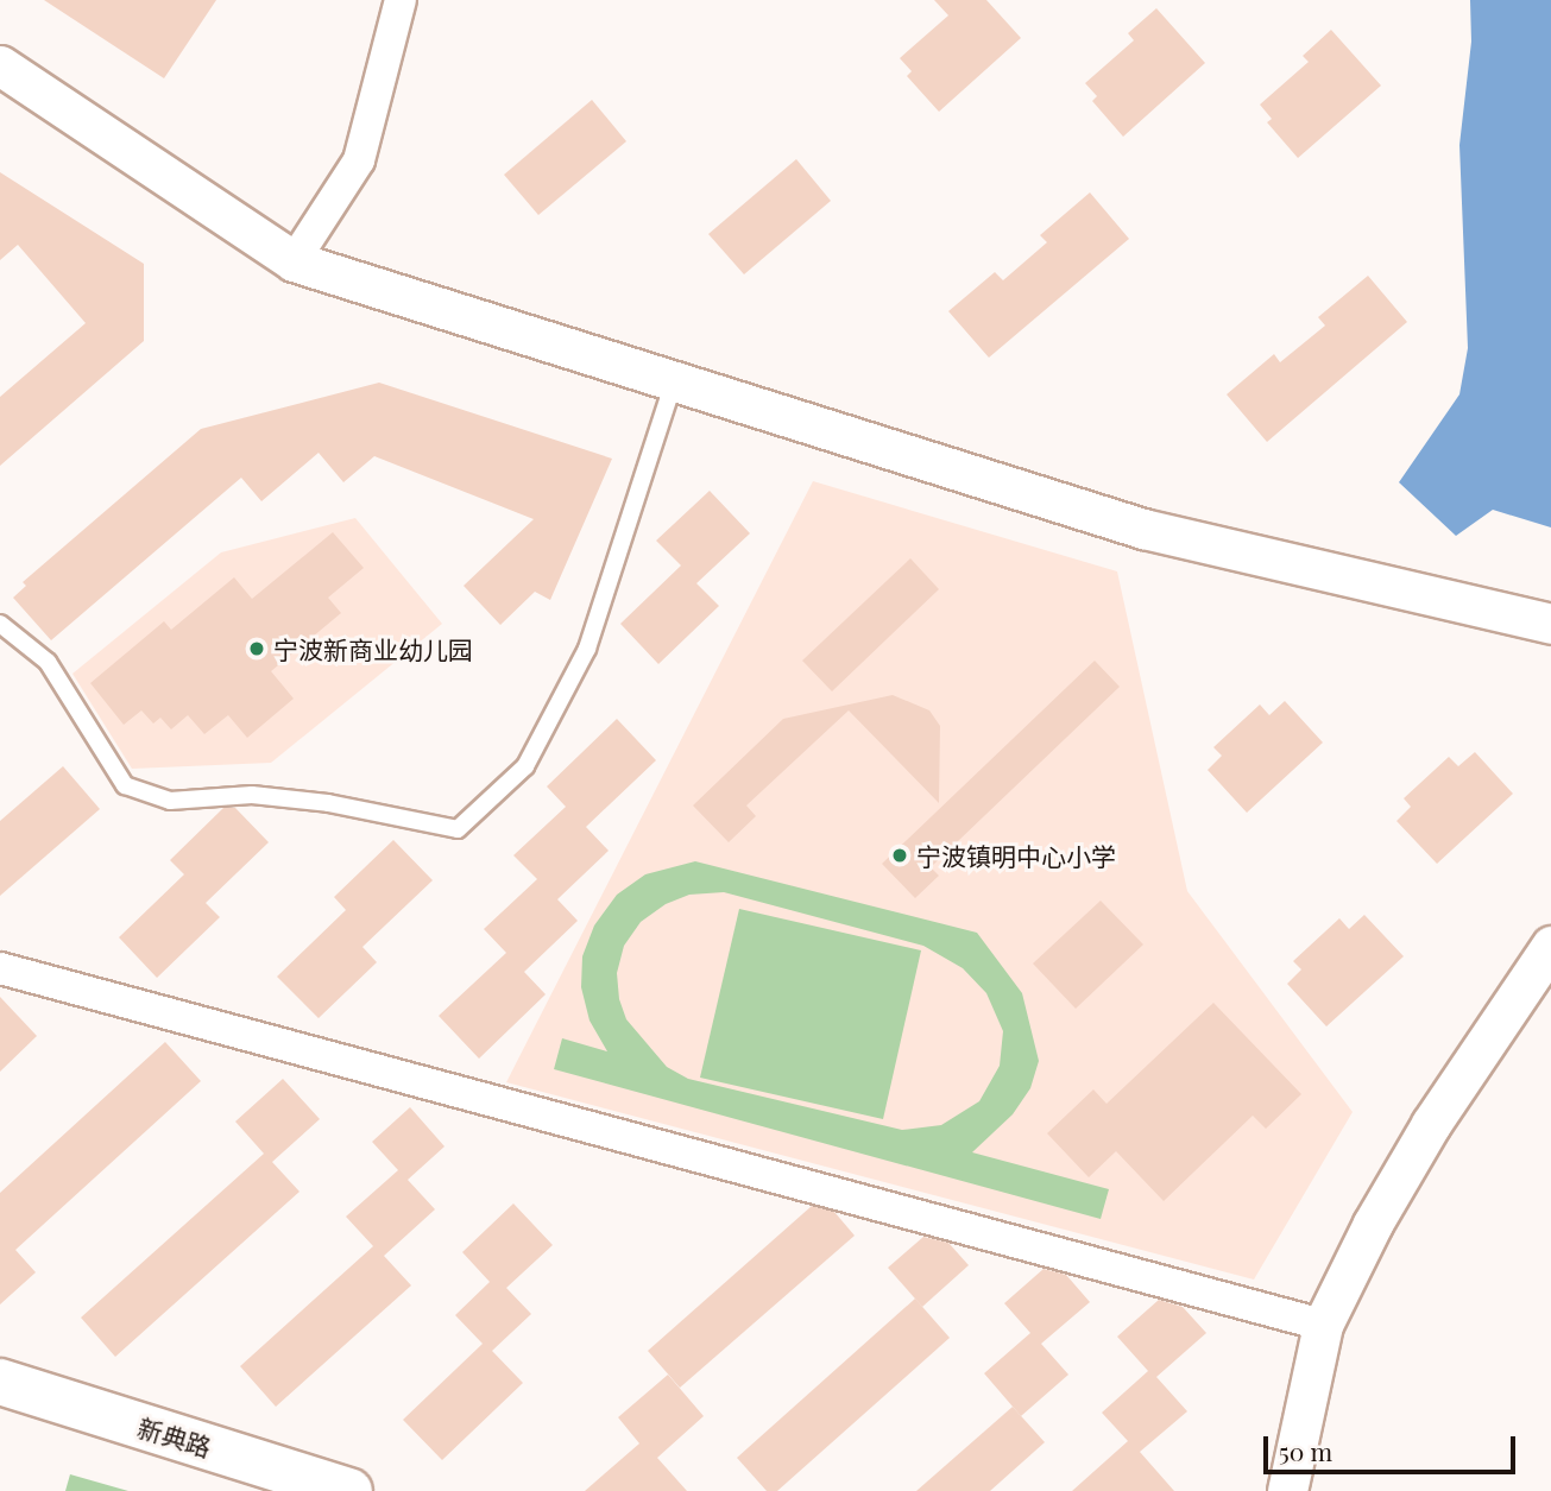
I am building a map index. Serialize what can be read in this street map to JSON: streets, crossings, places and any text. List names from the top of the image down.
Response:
{
  "streets": {
    "main road": ["新典路"]
  },
  "places": ["宁波新商业幼儿园", "宁波镇明中心小学"],
  "scale_bar": "50 m"
}
